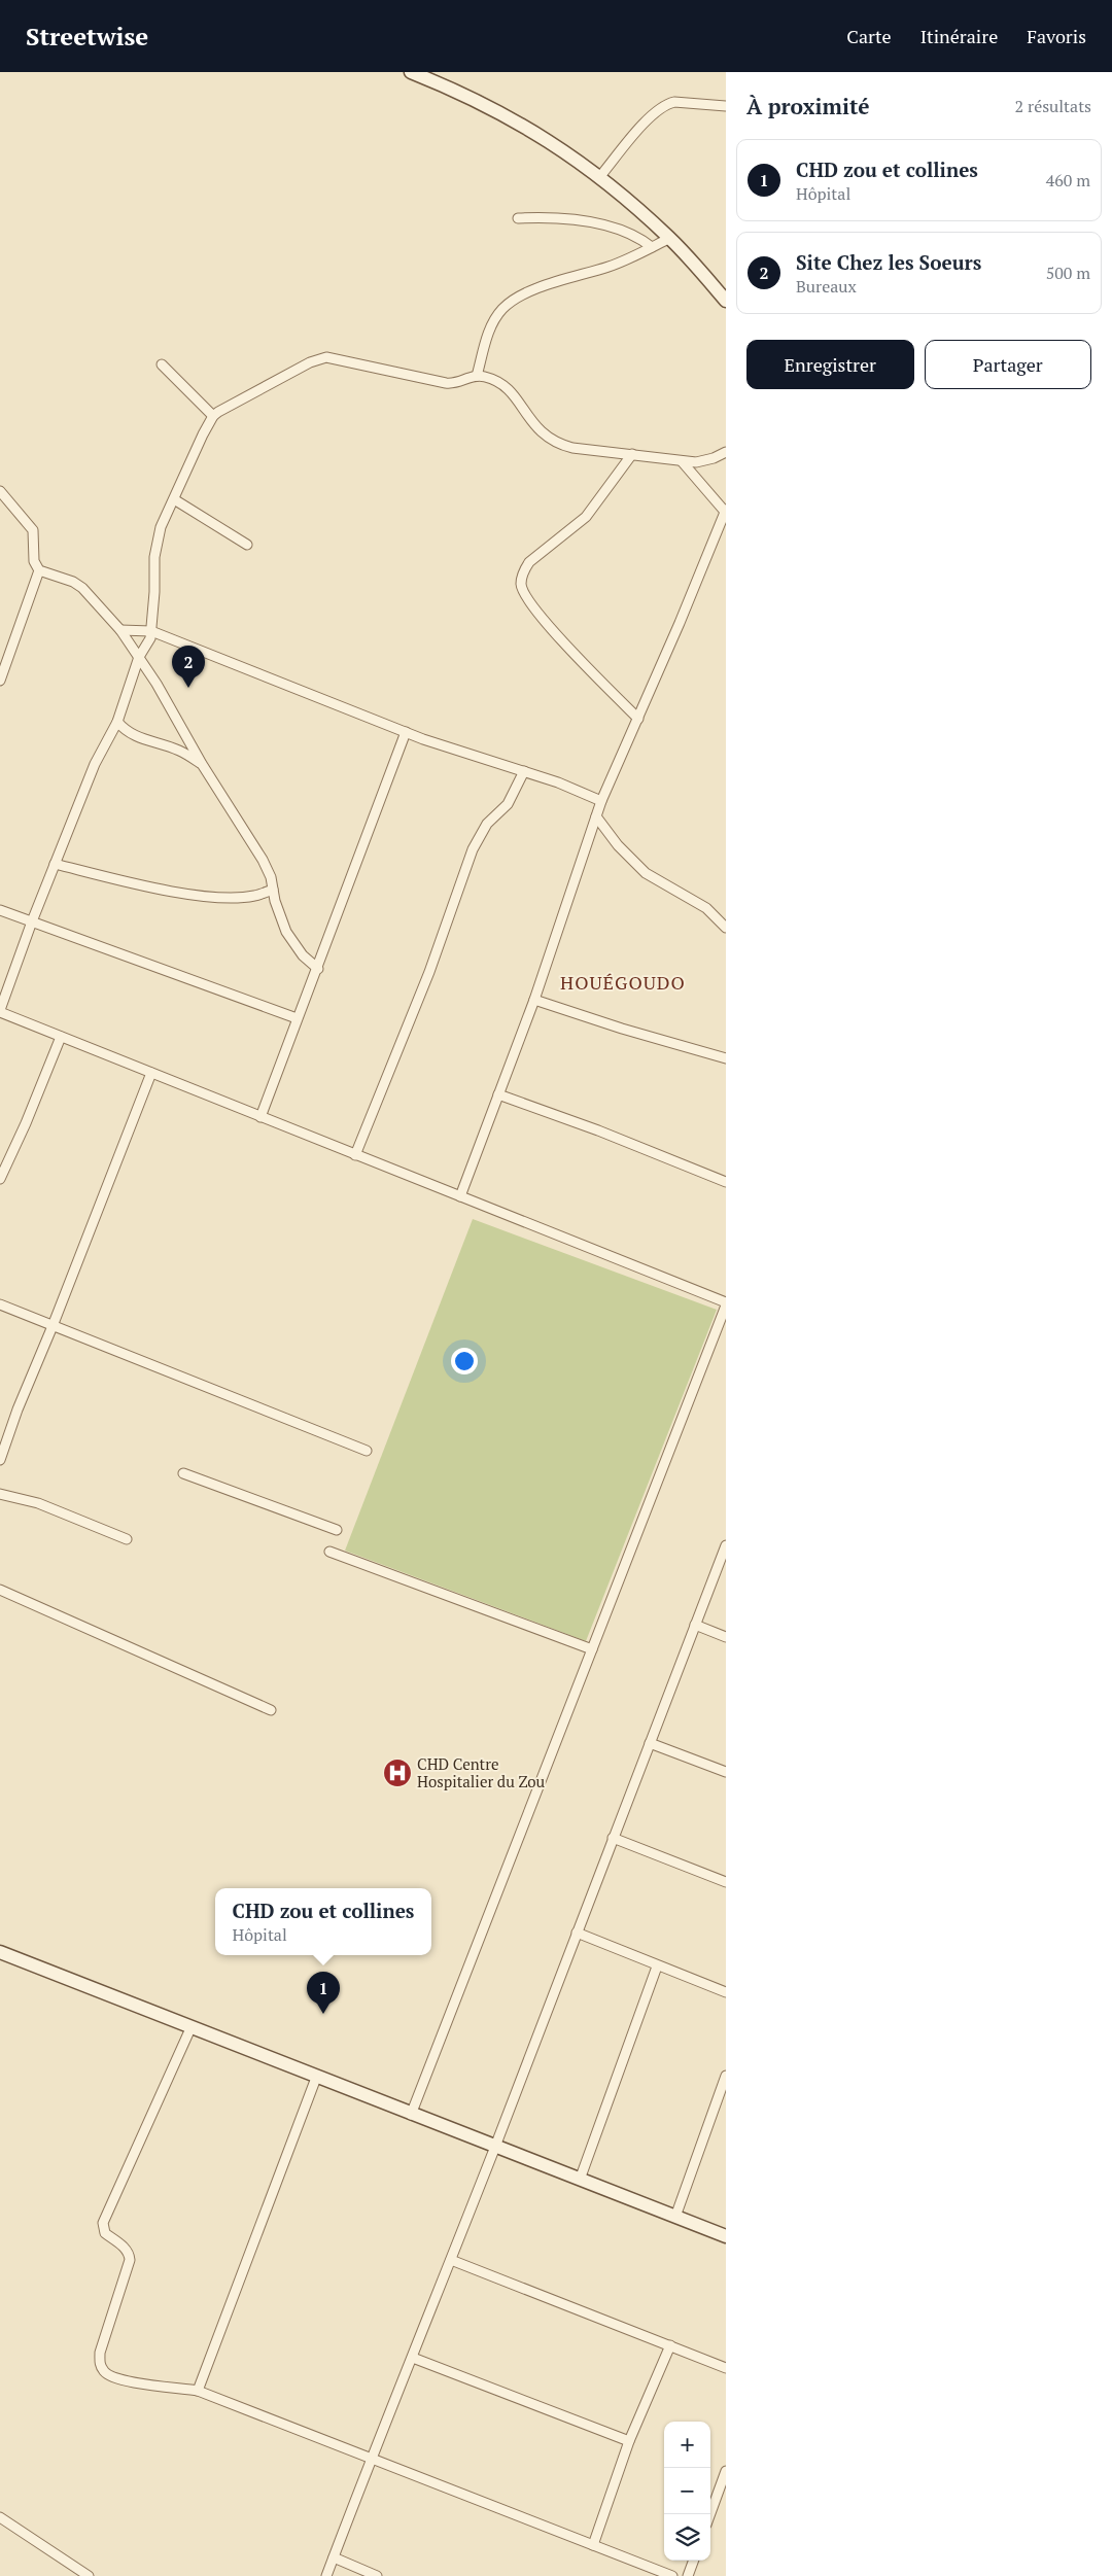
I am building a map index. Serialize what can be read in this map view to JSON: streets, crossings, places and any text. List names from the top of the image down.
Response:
{
  "districts": ["HOUÉGOUDO"],
  "places": {
    "hospital": ["CHD Centre Hospitalier du Zou"]
  },
  "page": {
    "header": "Streetwise",
    "nav": ["Carte", "Itinéraire", "Favoris"],
    "heading": ["À proximité", "2 résultats"],
    "list": [
      {
        "mark": "1",
        "name": "CHD zou et collines",
        "note": "Hôpital",
        "value": "460 m"
      },
      {
        "mark": "2",
        "name": "Site Chez les Soeurs",
        "note": "Bureaux",
        "value": "500 m"
      }
    ],
    "buttons": ["Enregistrer", "Partager"],
    "pins": ["2", "1"],
    "popup": ["CHD zou et collines", "Hôpital"],
    "map_buttons": ["+", "−"]
  }
}
